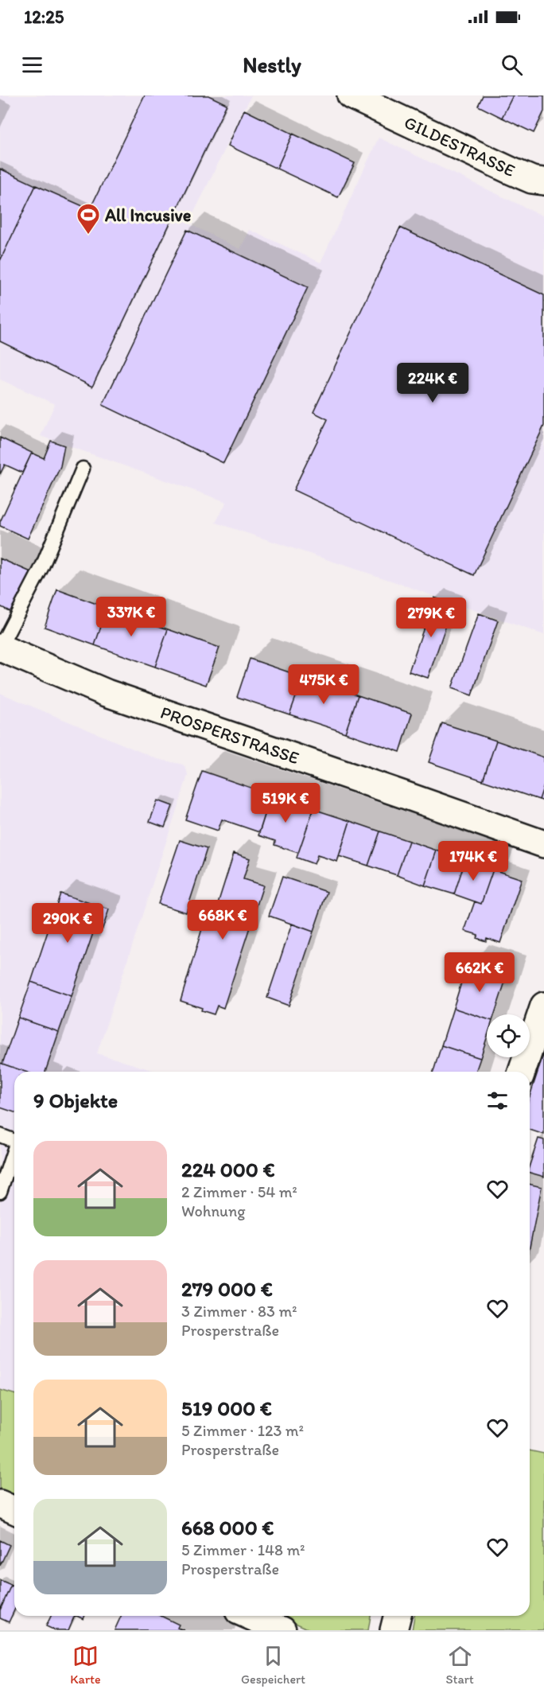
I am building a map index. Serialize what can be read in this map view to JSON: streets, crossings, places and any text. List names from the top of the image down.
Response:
{
  "streets": {
    "main road": ["GILDESTRASSE", "PROSPERSTRASSE"]
  },
  "places": {
    "sports": ["All Incusive"]
  },
  "page": {
    "status": "12:25",
    "header": "Nestly",
    "price": [
      "224K €",
      "337K €",
      "279K €",
      "475K €",
      "519K €",
      "174K €",
      "668K €",
      "290K €",
      "662K €"
    ],
    "heading": "9 Objekte",
    "list": [
      {
        "name": "224 000 €",
        "note": "2 Zimmer · 54 m² · Wohnung"
      },
      {
        "name": "279 000 €",
        "note": "3 Zimmer · 83 m² · Prosperstraße"
      },
      {
        "name": "519 000 €",
        "note": "5 Zimmer · 123 m² · Prosperstraße"
      },
      {
        "name": "668 000 €",
        "note": "5 Zimmer · 148 m² · Prosperstraße"
      }
    ],
    "tabs": ["Karte", "Gespeichert", "Start"]
  }
}
